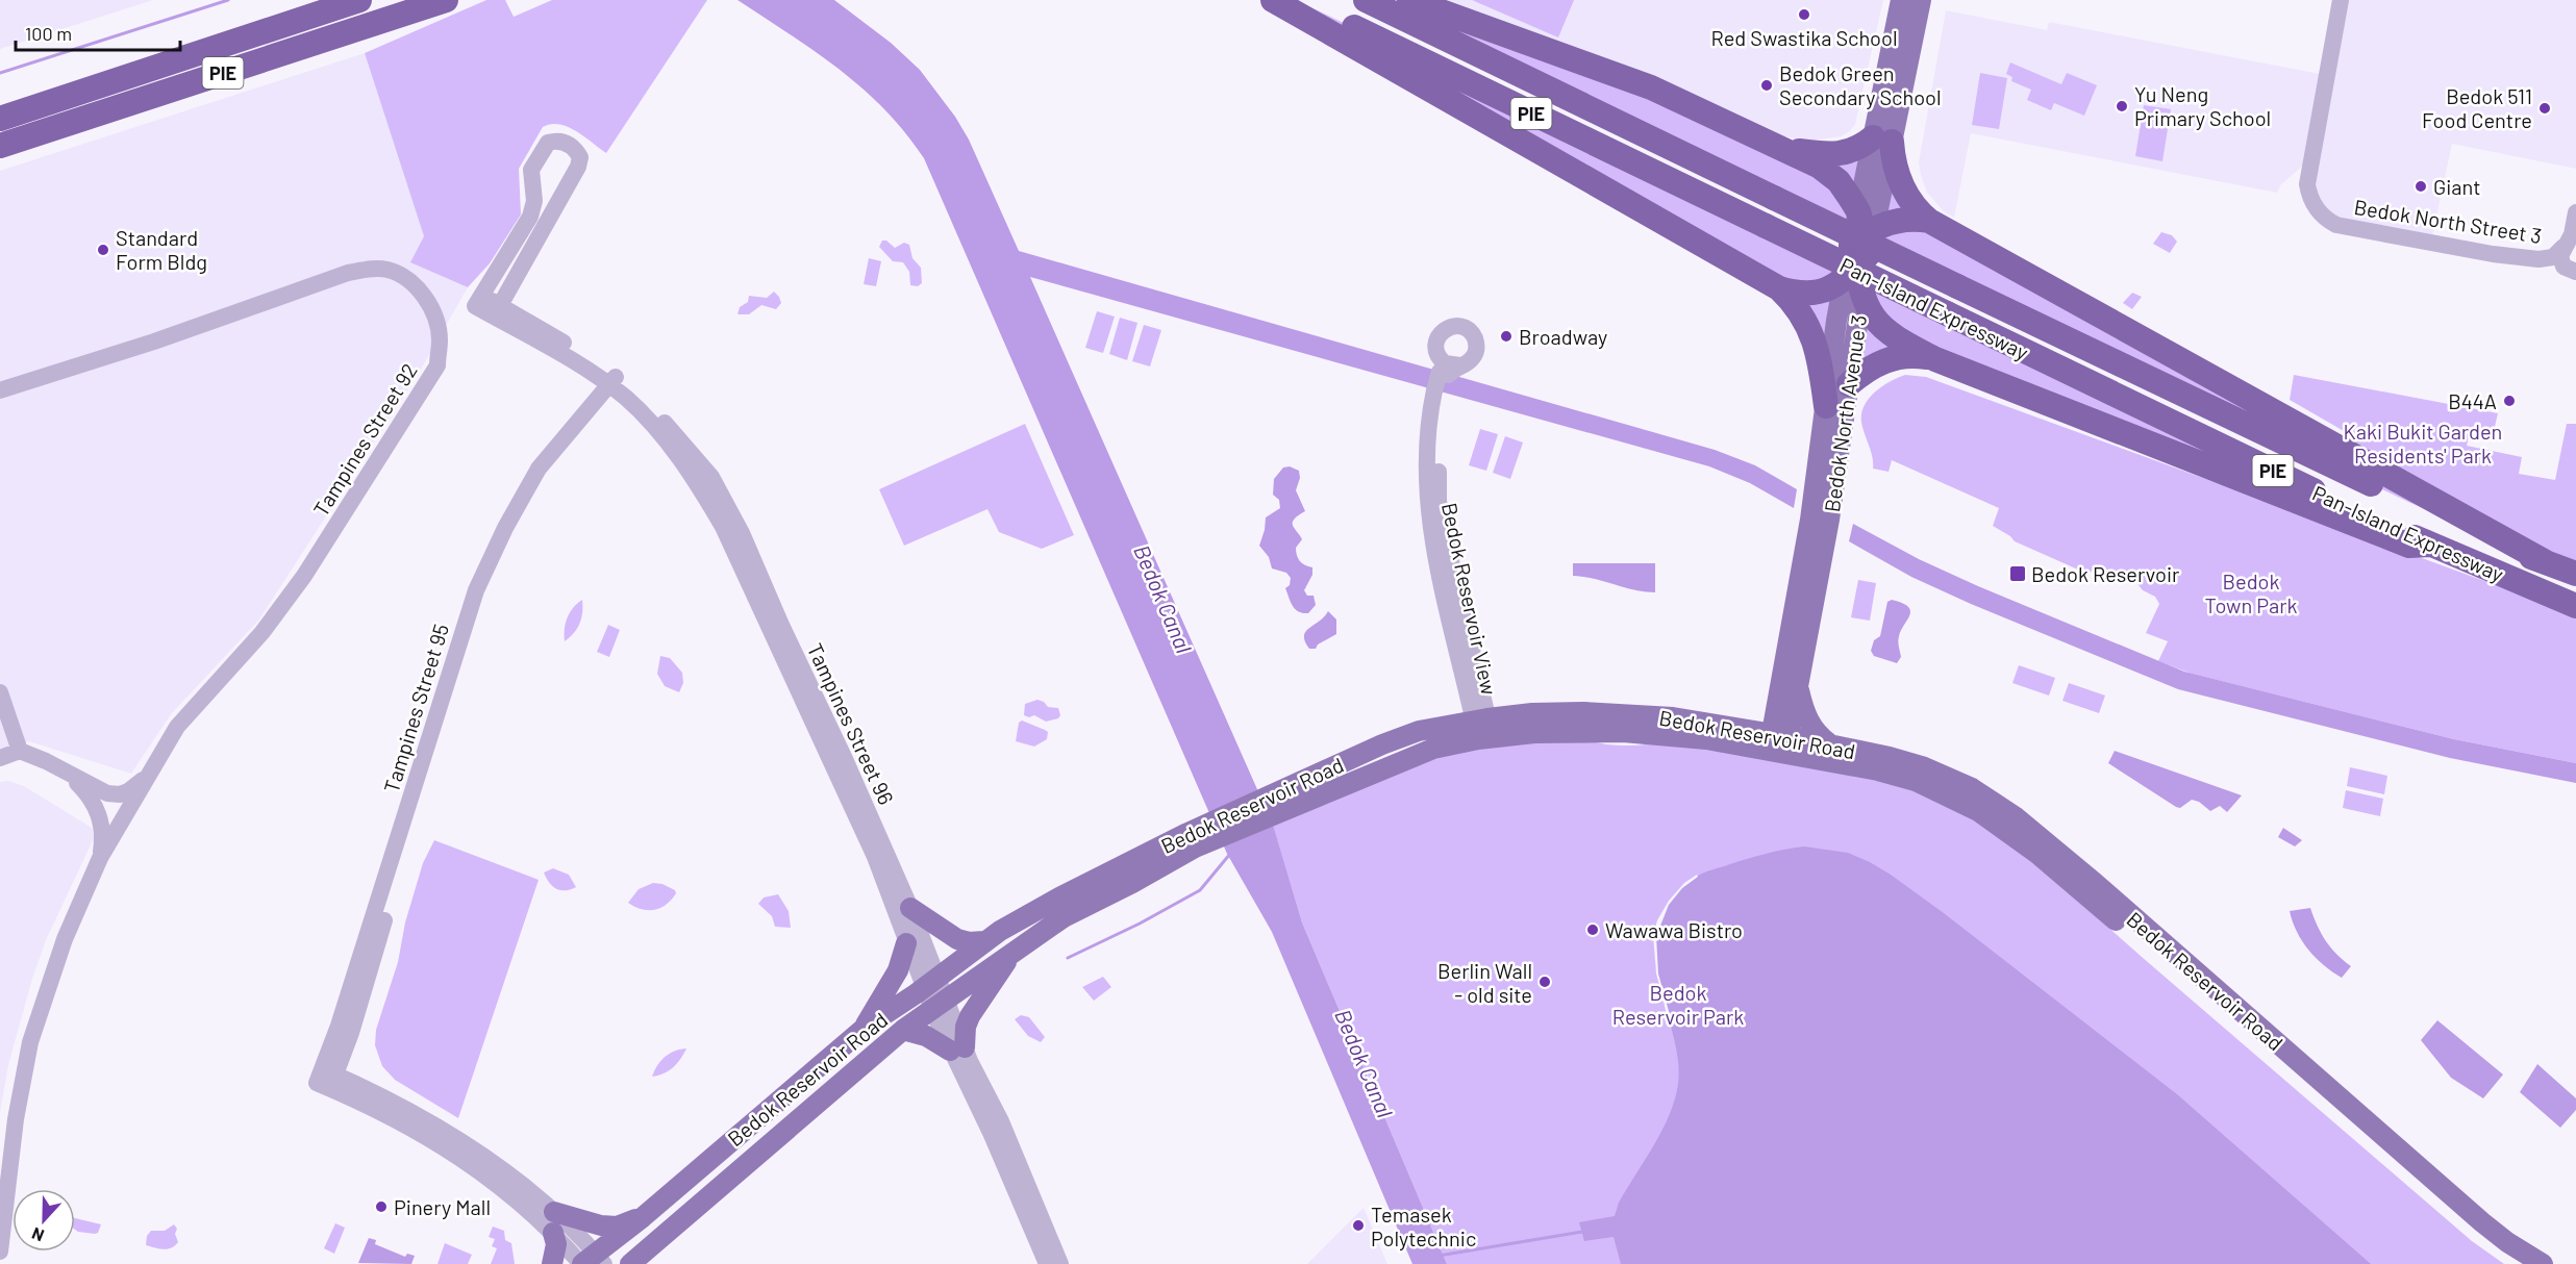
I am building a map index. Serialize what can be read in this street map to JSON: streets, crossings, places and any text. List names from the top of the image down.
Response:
{
  "streets": {
    "highway": ["PIE", "Pan-Island Expressway"],
    "main road": ["Bedok North Avenue 3", "Bedok Reservoir Road"],
    "street": [
      "Bedok North Street 3",
      "Tampines Street 92",
      "Bedok Reservoir View",
      "Tampines Street 95",
      "Tampines Street 96"
    ]
  },
  "crossings": [
    ["Bedok North Avenue 3", "Bedok Reservoir Road"],
    ["Bedok Reservoir View", "Bedok Reservoir Road"],
    ["Tampines Street 95", "Tampines Street 96"],
    ["Tampines Street 96", "Bedok Reservoir Road"]
  ],
  "water": ["Bedok Canal"],
  "parks": ["Kaki Bukit Garden Residents' Park", "Bedok Town Park", "Bedok Reservoir Park"],
  "places": {
    "other": [
      "Red Swastika School",
      "Bedok Green Secondary School",
      "Yu Neng Primary School",
      "Bedok 511 Food Centre",
      "Giant",
      "Standard Form Bldg",
      "Broadway",
      "B44A",
      "Wawawa Bistro",
      "Berlin Wall - old site",
      "Pinery Mall",
      "Temasek Polytechnic"
    ],
    "transit": ["Bedok Reservoir"]
  },
  "scale_bar": "100 m",
  "north": "bottom"
}
